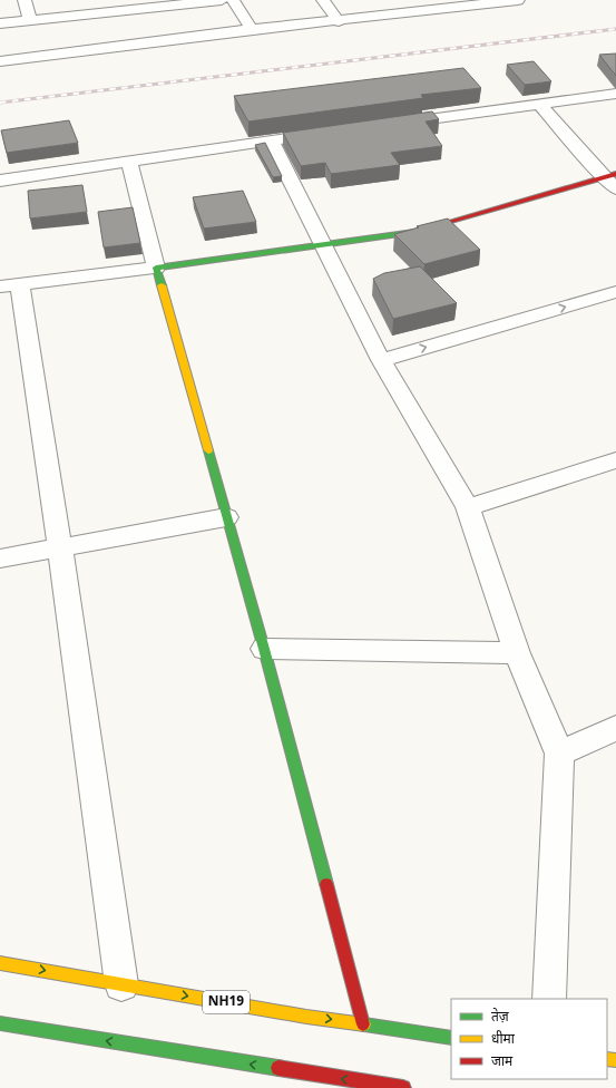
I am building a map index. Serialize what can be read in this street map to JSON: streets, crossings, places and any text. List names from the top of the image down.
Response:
{
  "streets": {
    "main road": ["NH19"]
  },
  "legend": ["तेज़", "धीमा", "जाम"]
}
